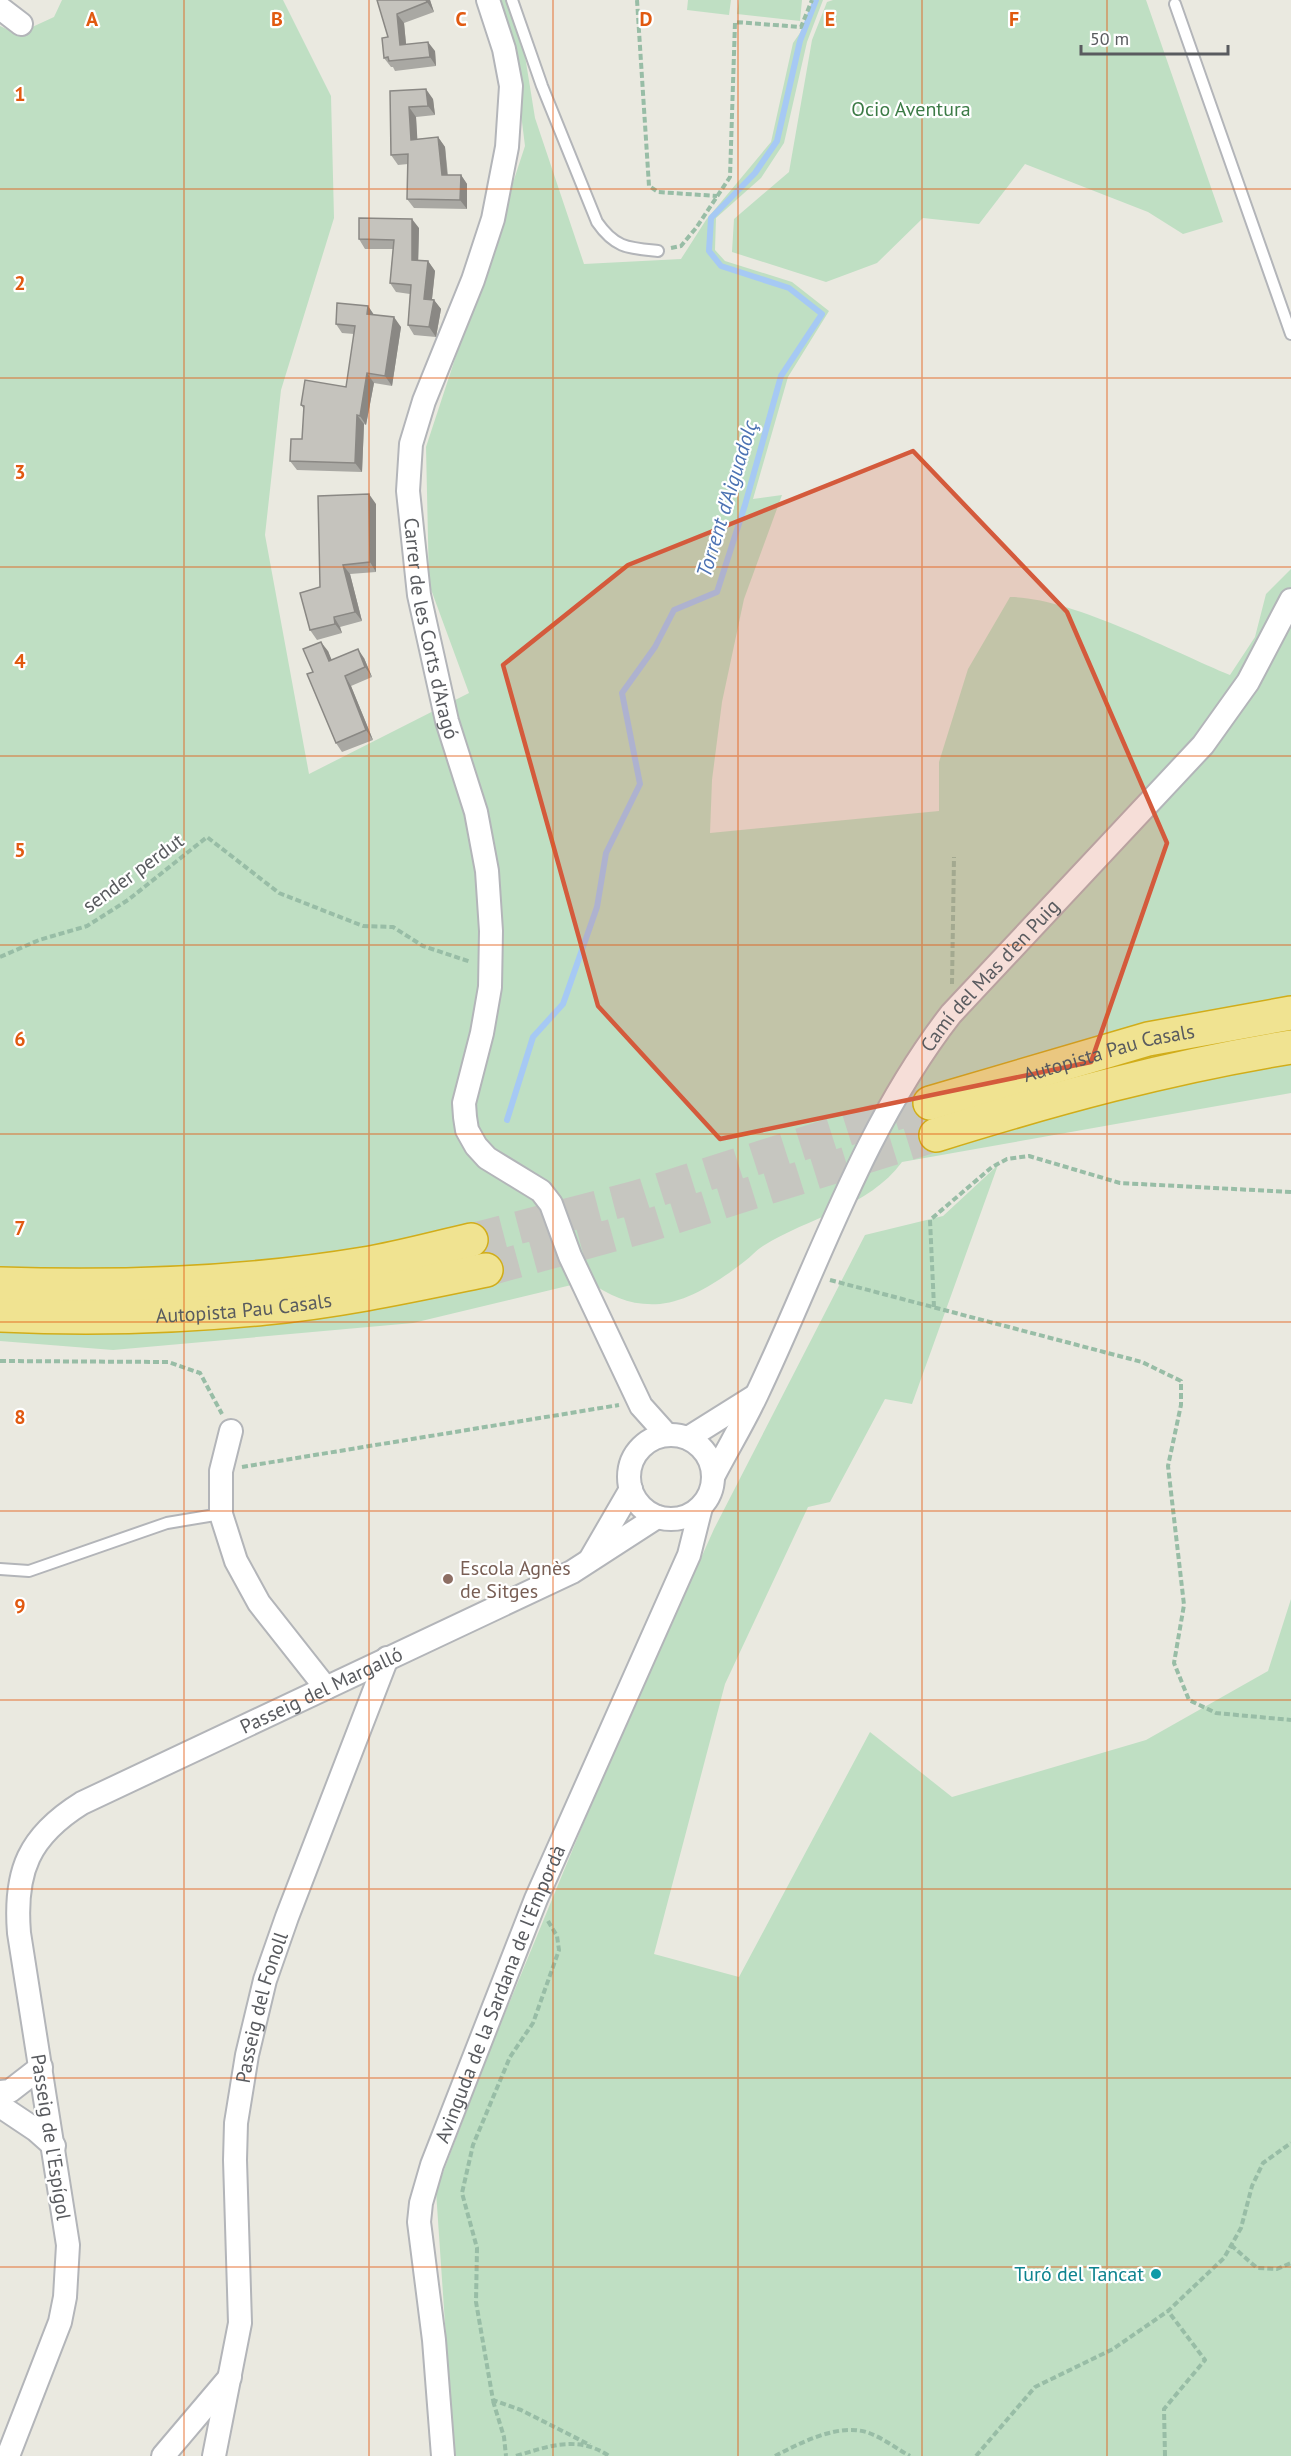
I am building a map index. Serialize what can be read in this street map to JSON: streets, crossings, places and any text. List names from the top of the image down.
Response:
{
  "streets": {
    "highway": ["Autopista Pau Casals"],
    "street": [
      "Carrer de les Corts d'Aragó",
      "Camí del Mas d'en Puig",
      "Passeig del Margalló",
      "Avinguda de la Sardana de l'Empordà",
      "Passeig del Fonoll",
      "Passeig de l'Espígol"
    ],
    "path": ["sender perdut"]
  },
  "crossings": [
    ["Carrer de les Corts d'Aragó", "sender perdut"],
    ["Camí del Mas d'en Puig", "Passeig del Margalló"],
    ["Camí del Mas d'en Puig", "Avinguda de la Sardana de l'Empordà"],
    ["Passeig del Margalló", "Avinguda de la Sardana de l'Empordà"],
    ["Passeig del Margalló", "Passeig del Fonoll"],
    ["Passeig del Margalló", "Passeig de l'Espígol"]
  ],
  "water": ["Torrent d'Aiguadolç"],
  "parks": ["Ocio Aventura"],
  "places": ["Escola Agnès de Sitges", "Turó del Tancat"],
  "scale_bar": "50 m",
  "grid": {
    "columns": [
      "A",
      "B",
      "C",
      "D",
      "E",
      "F"
    ],
    "rows": [
      "1",
      "2",
      "3",
      "4",
      "5",
      "6",
      "7",
      "8",
      "9"
    ]
  }
}
